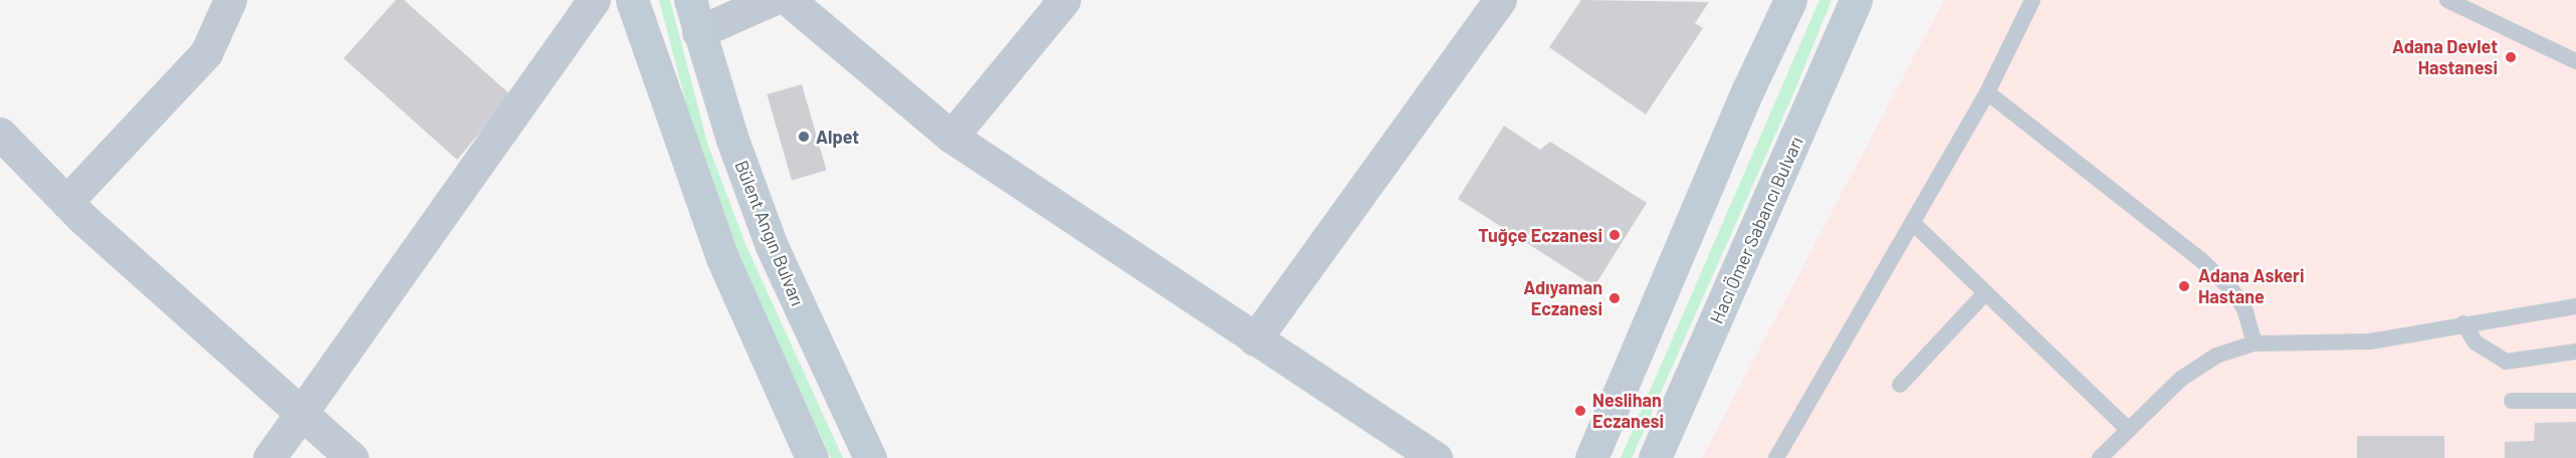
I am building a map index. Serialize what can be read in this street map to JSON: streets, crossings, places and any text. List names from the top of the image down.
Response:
{
  "streets": {
    "main road": ["Hacı Ömer Sabancı Bulvarı", "Bülent Angın Bulvarı"]
  },
  "places": [
    "Adana Devlet Hastanesi",
    "Alpet",
    "Tuğçe Eczanesi",
    "Adana Askeri Hastane",
    "Adıyaman Eczanesi",
    "Neslihan Eczanesi"
  ]
}
